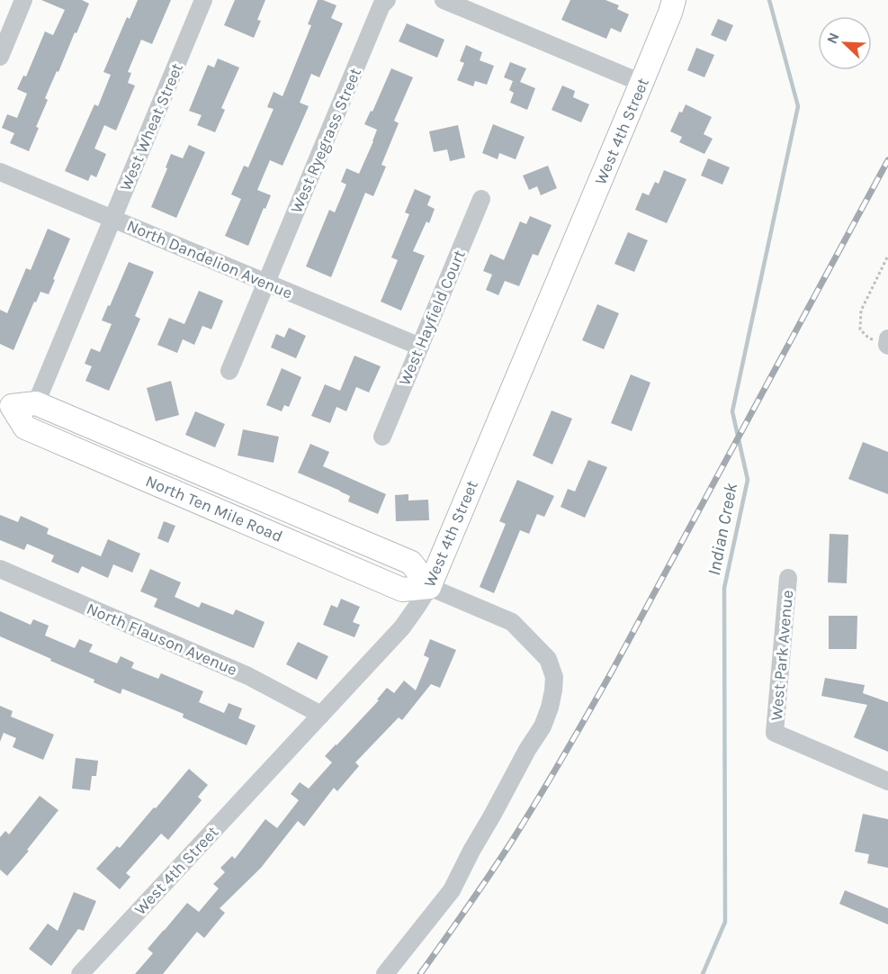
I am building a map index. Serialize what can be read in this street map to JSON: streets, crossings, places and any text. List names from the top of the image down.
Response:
{
  "streets": {
    "main road": ["West 4th Street", "North Ten Mile Road"],
    "street": [
      "West Wheat Street",
      "West Ryegrass Street",
      "North Dandelion Avenue",
      "West Hayfield Court",
      "North Flauson Avenue",
      "West Park Avenue"
    ]
  },
  "crossings": [
    ["West Wheat Street", "North Dandelion Avenue"],
    ["West Wheat Street", "North Ten Mile Road"],
    ["West 4th Street", "North Ten Mile Road"],
    ["West 4th Street", "North Flauson Avenue"],
    ["West Ryegrass Street", "North Dandelion Avenue"],
    ["North Dandelion Avenue", "West Hayfield Court"]
  ],
  "water": ["Indian Creek"],
  "north": "top left"
}
